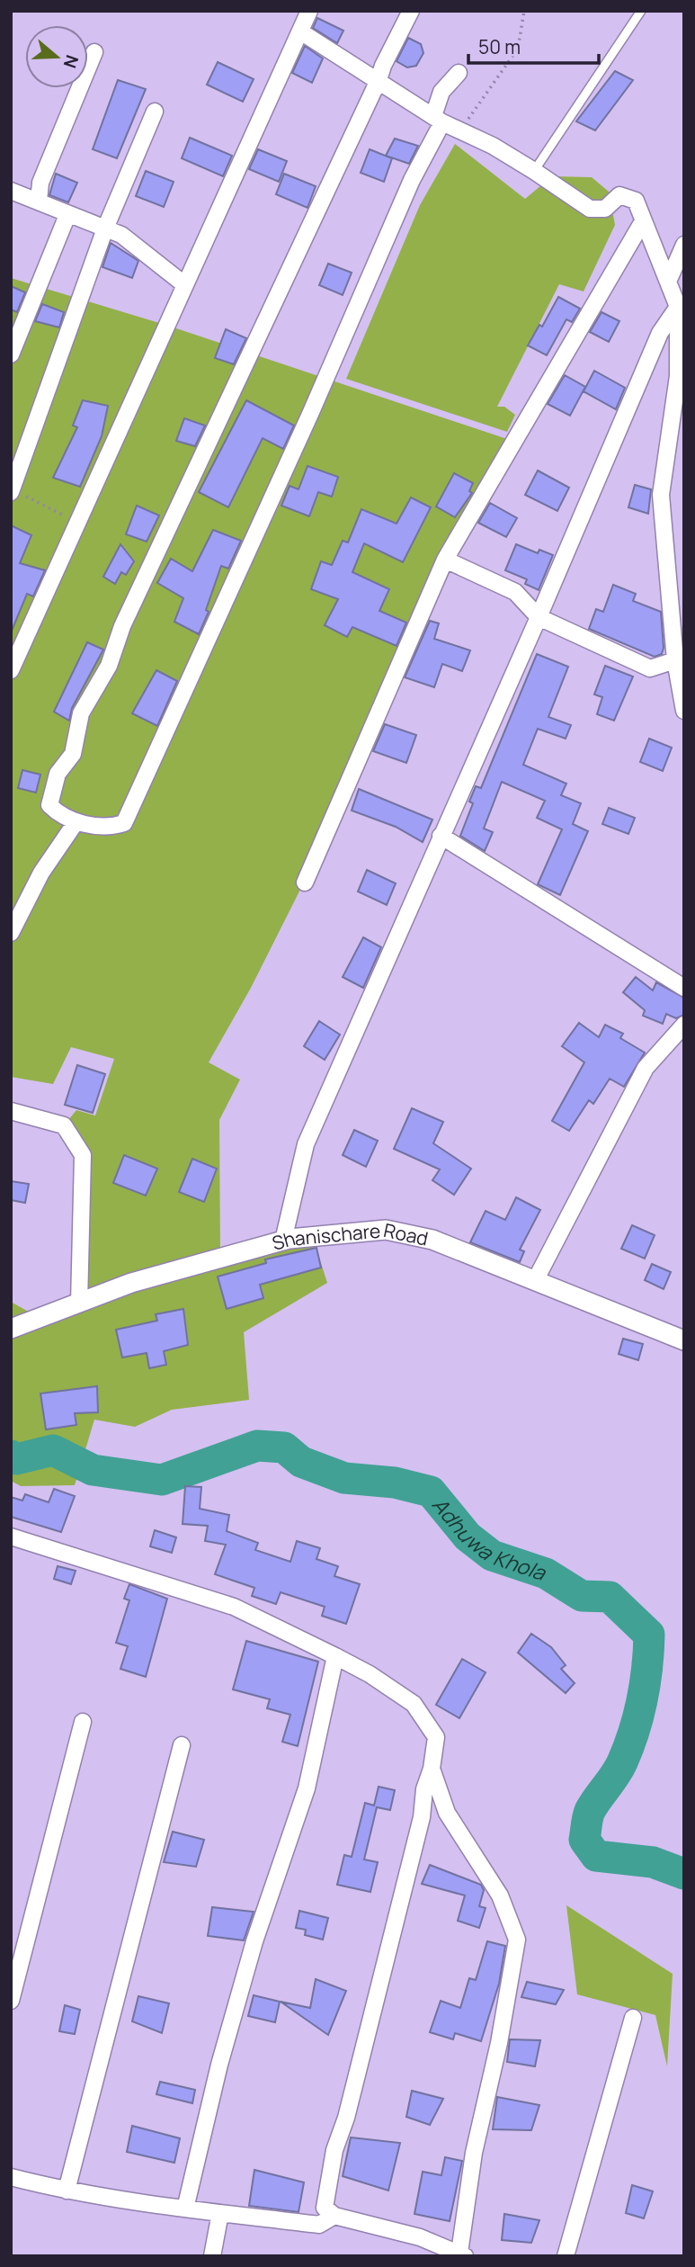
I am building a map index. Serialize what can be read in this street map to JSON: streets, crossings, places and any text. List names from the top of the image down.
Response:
{
  "streets": {
    "street": ["Shanischare Road"]
  },
  "water": ["Adhuwa Khola"],
  "scale_bar": "50 m",
  "north": "right"
}
